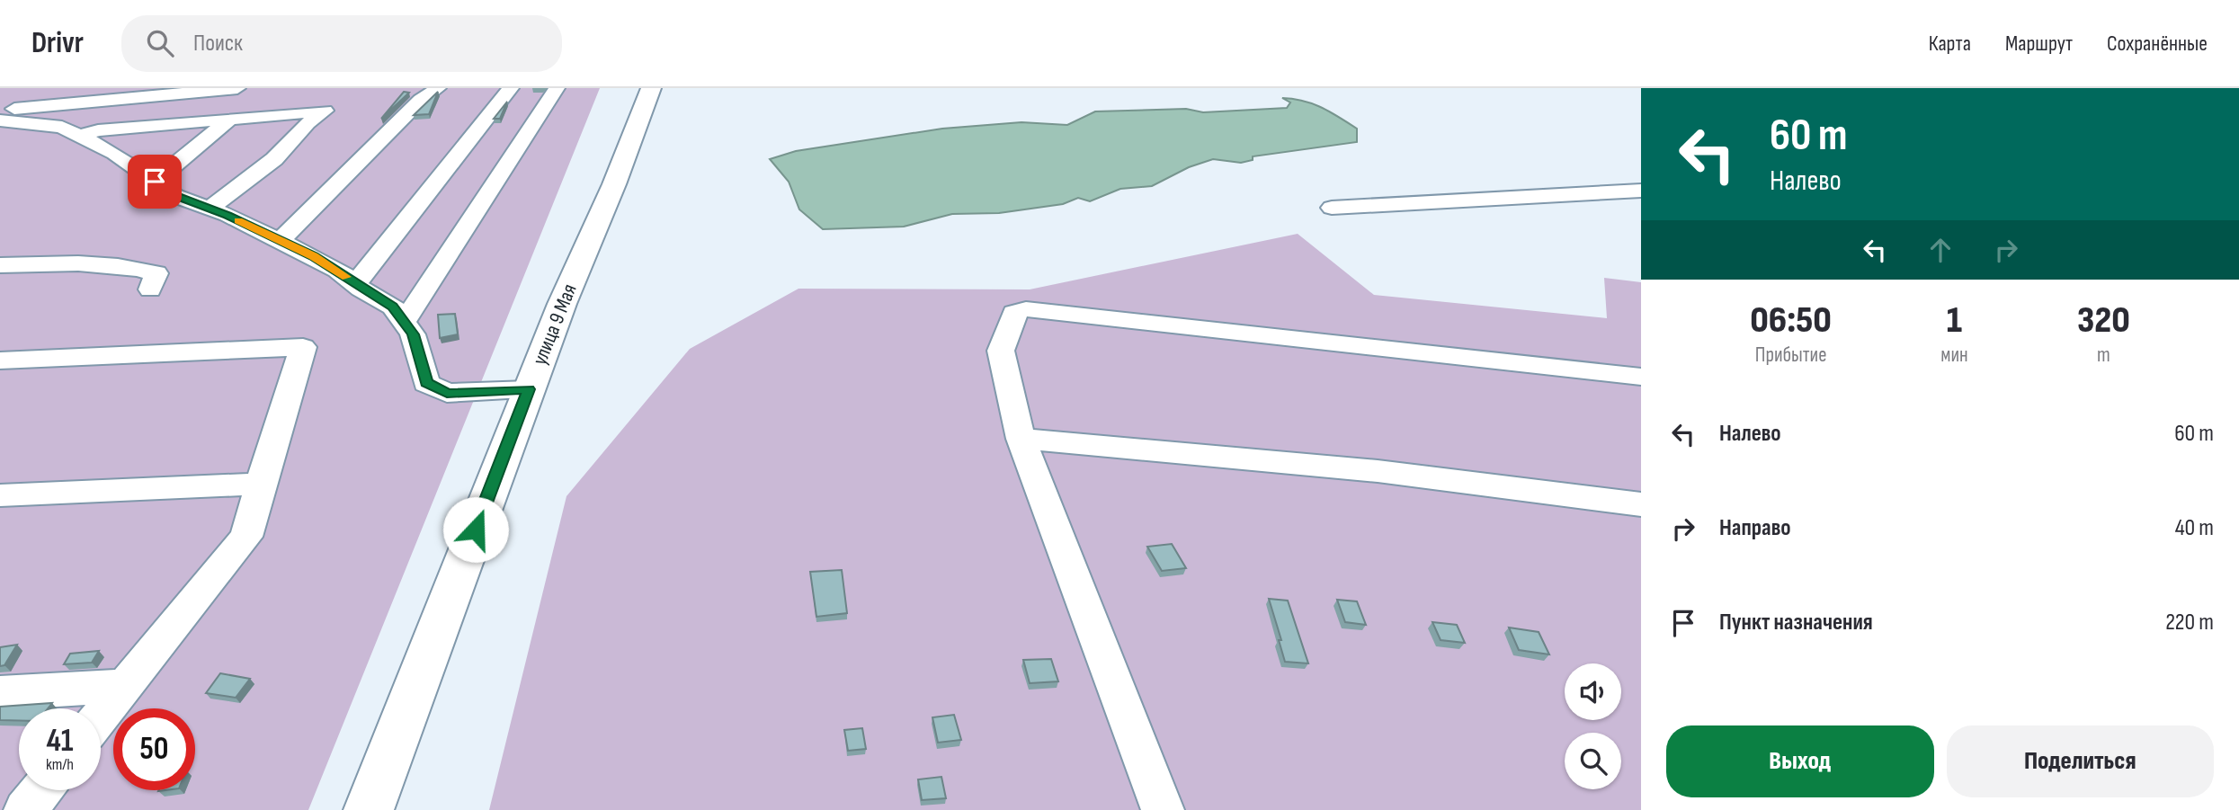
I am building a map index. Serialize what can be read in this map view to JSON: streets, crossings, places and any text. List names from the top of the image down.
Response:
{
  "streets": {
    "main road": ["улица 9 Мая"]
  },
  "page": {
    "header": "Drivr",
    "search": "Поиск",
    "nav": ["Карта", "Маршрут", "Сохранённые"],
    "turn": ["60 m", "Налево"],
    "eta": [
      "06:50",
      "Прибытие",
      "1",
      "мин",
      "320",
      "m"
    ],
    "list": [
      {
        "name": "Налево",
        "value": "60 m"
      },
      {
        "name": "Направо",
        "value": "40 m"
      },
      {
        "name": "Пункт назначения",
        "value": "220 m"
      }
    ],
    "speed": "41 km/h",
    "limit": "50",
    "buttons": ["Выход", "Поделиться"]
  }
}
